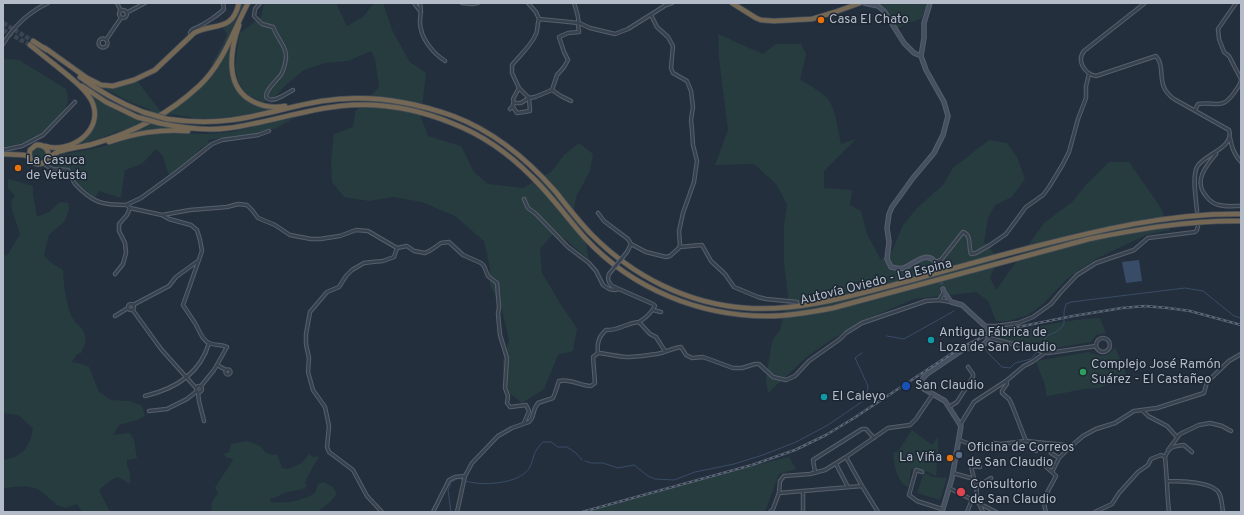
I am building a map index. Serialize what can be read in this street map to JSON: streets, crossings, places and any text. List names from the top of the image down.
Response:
{
  "streets": {
    "highway": ["Autovía Oviedo - La Espina"]
  },
  "places": [
    "Casa El Chato",
    "La Casuca de Vetusta",
    "Antigua Fábrica de Loza de San Claudio",
    "Complejo José Ramón Suárez - El Castañeo",
    "San Claudio",
    "El Caleyo",
    "Oficina de Correos de San Claudio",
    "La Viña",
    "Consultorio de San Claudio"
  ]
}
